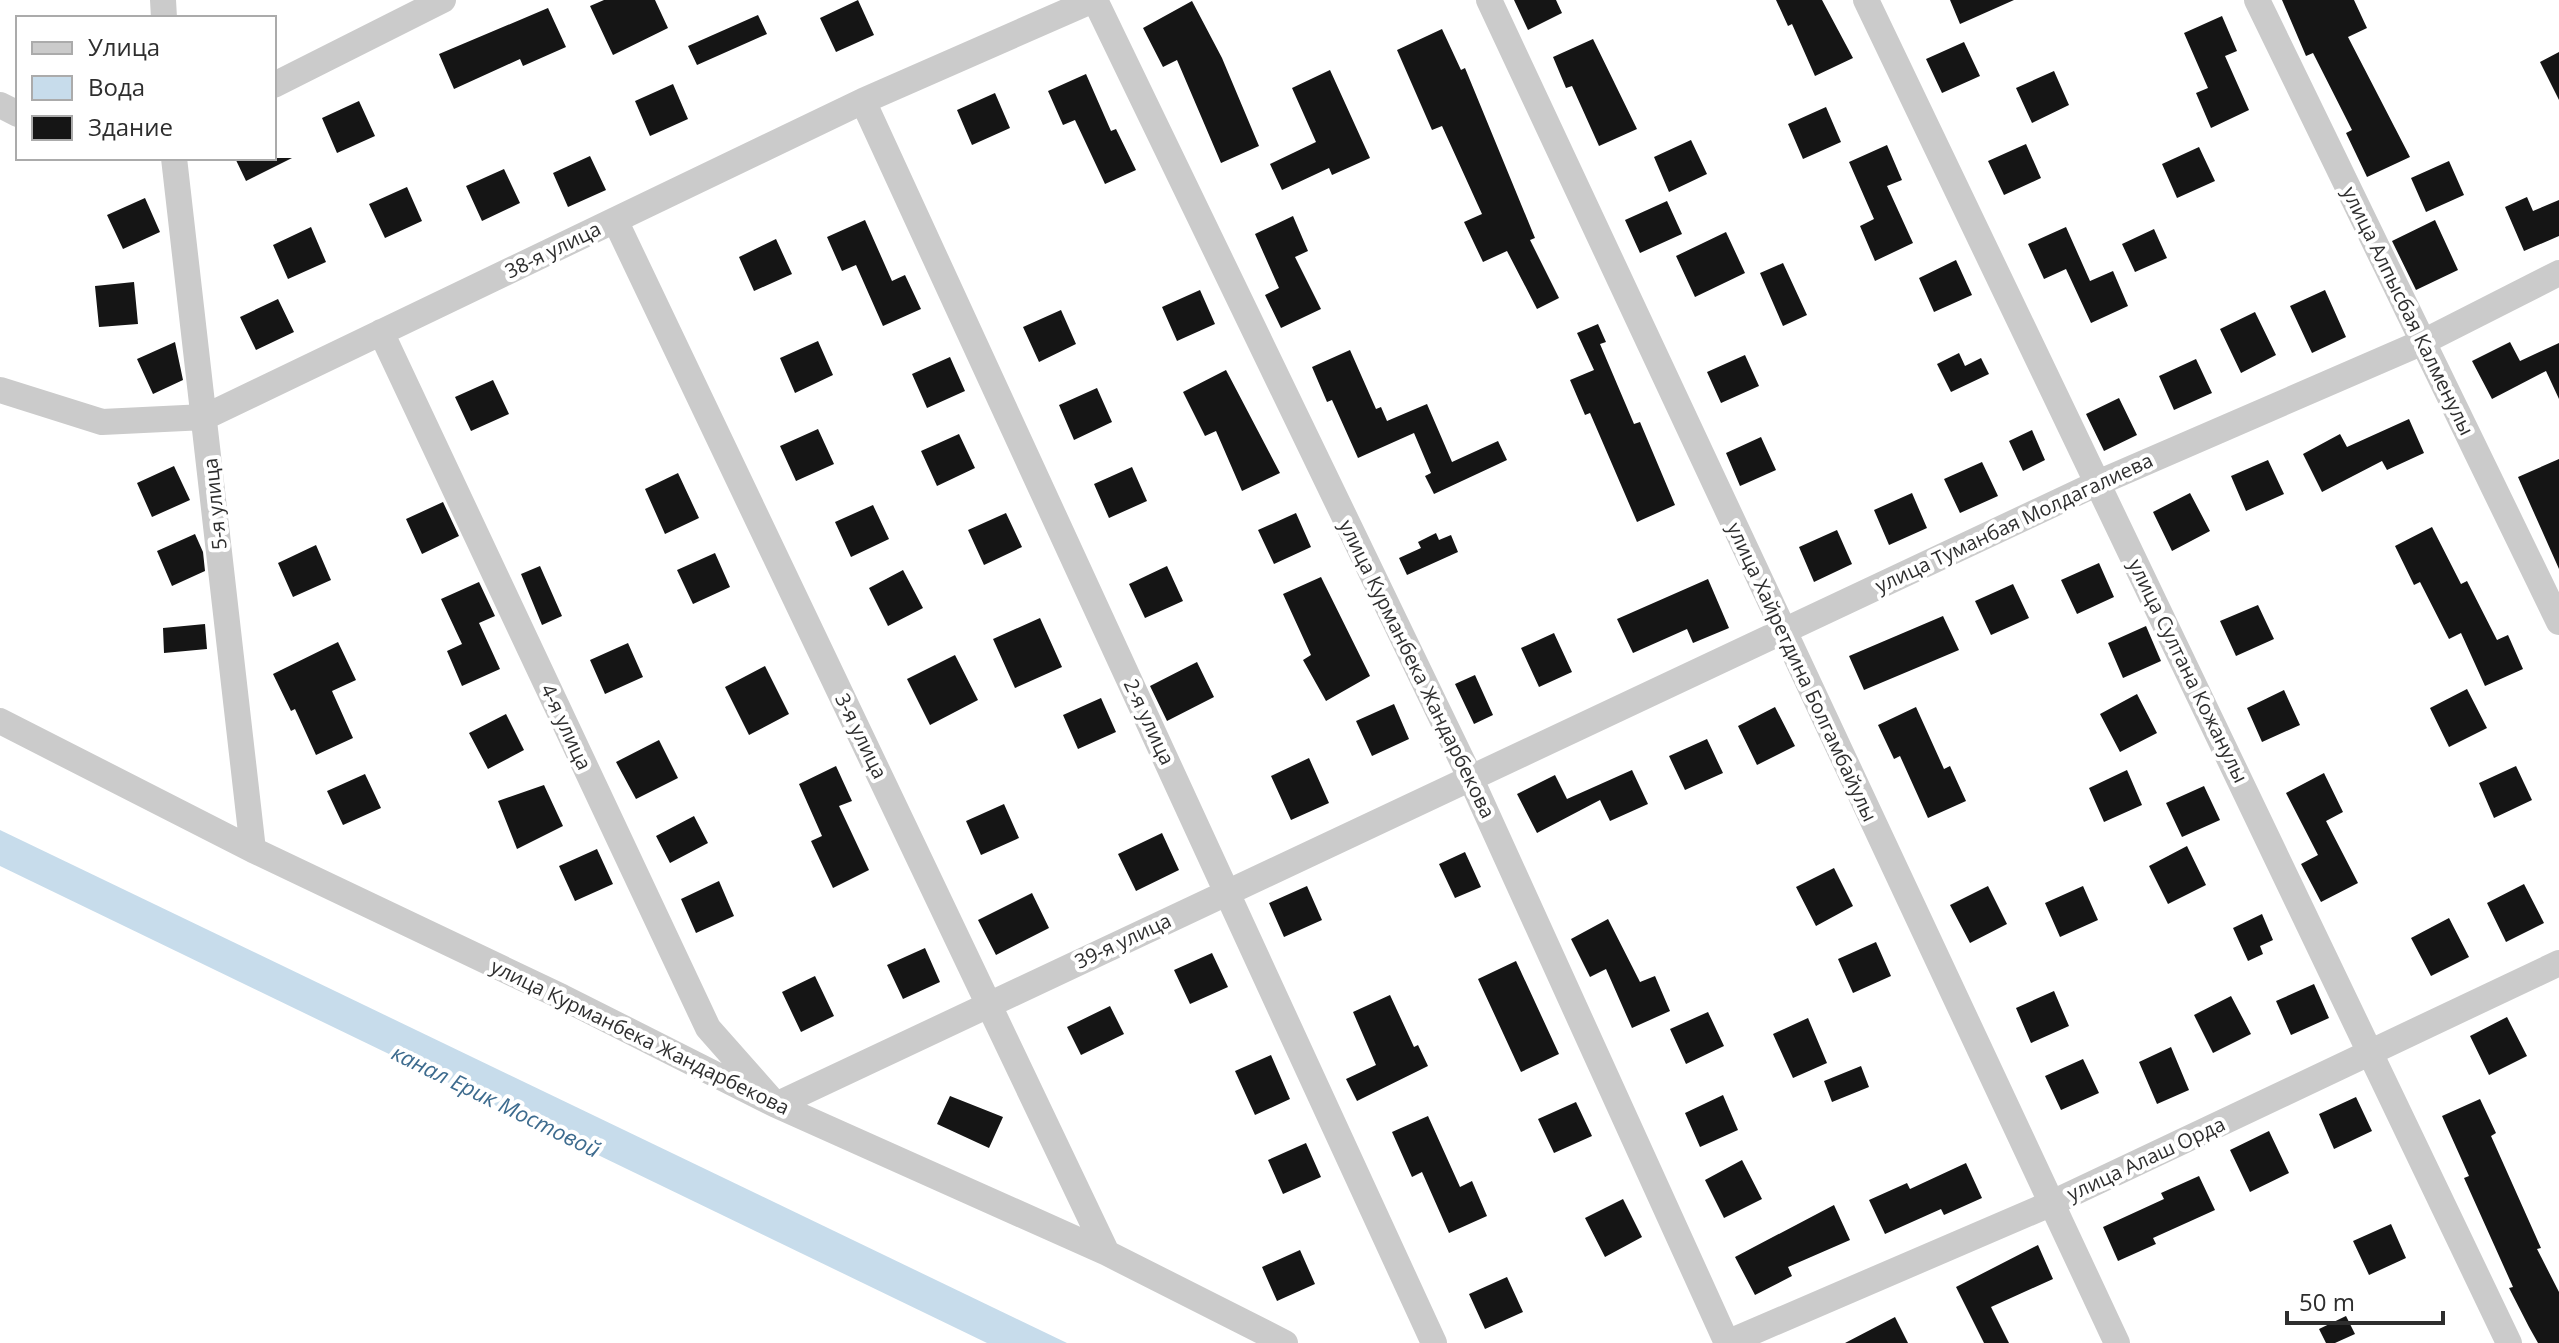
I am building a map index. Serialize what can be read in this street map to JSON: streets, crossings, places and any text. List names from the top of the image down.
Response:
{
  "streets": {
    "street": [
      "38-я улица",
      "улица Алпысбая Калменулы",
      "5-я улица",
      "улица Туманбая Молдагалиева",
      "улица Курманбека Жандарбекова",
      "улица Султана Кожанулы",
      "улица Хайретдина Болгамбайулы",
      "2-я улица",
      "4-я улица",
      "3-я улица",
      "39-я улица",
      "улица Алаш Орда"
    ]
  },
  "crossings": [
    ["38-я улица", "5-я улица"],
    ["38-я улица", "улица Курманбека Жандарбекова"],
    ["38-я улица", "2-я улица"],
    ["38-я улица", "4-я улица"],
    ["38-я улица", "3-я улица"],
    ["улица Алпысбая Калменулы", "улица Туманбая Молдагалиева"],
    ["5-я улица", "улица Курманбека Жандарбекова"],
    ["улица Туманбая Молдагалиева", "улица Курманбека Жандарбекова"],
    ["улица Туманбая Молдагалиева", "улица Султана Кожанулы"],
    ["улица Туманбая Молдагалиева", "улица Хайретдина Болгамбайулы"],
    ["улица Туманбая Молдагалиева", "39-я улица"],
    ["улица Курманбека Жандарбекова", "4-я улица"],
    ["улица Курманбека Жандарбекова", "3-я улица"],
    ["улица Курманбека Жандарбекова", "39-я улица"],
    ["улица Курманбека Жандарбекова", "улица Алаш Орда"],
    ["улица Султана Кожанулы", "улица Алаш Орда"],
    ["улица Хайретдина Болгамбайулы", "улица Алаш Орда"],
    ["2-я улица", "39-я улица"],
    ["4-я улица", "39-я улица"],
    ["3-я улица", "39-я улица"]
  ],
  "water": ["канал Ерик Мостовой"],
  "legend": ["Улица", "Вода", "Здание"],
  "scale_bar": "50 m"
}
